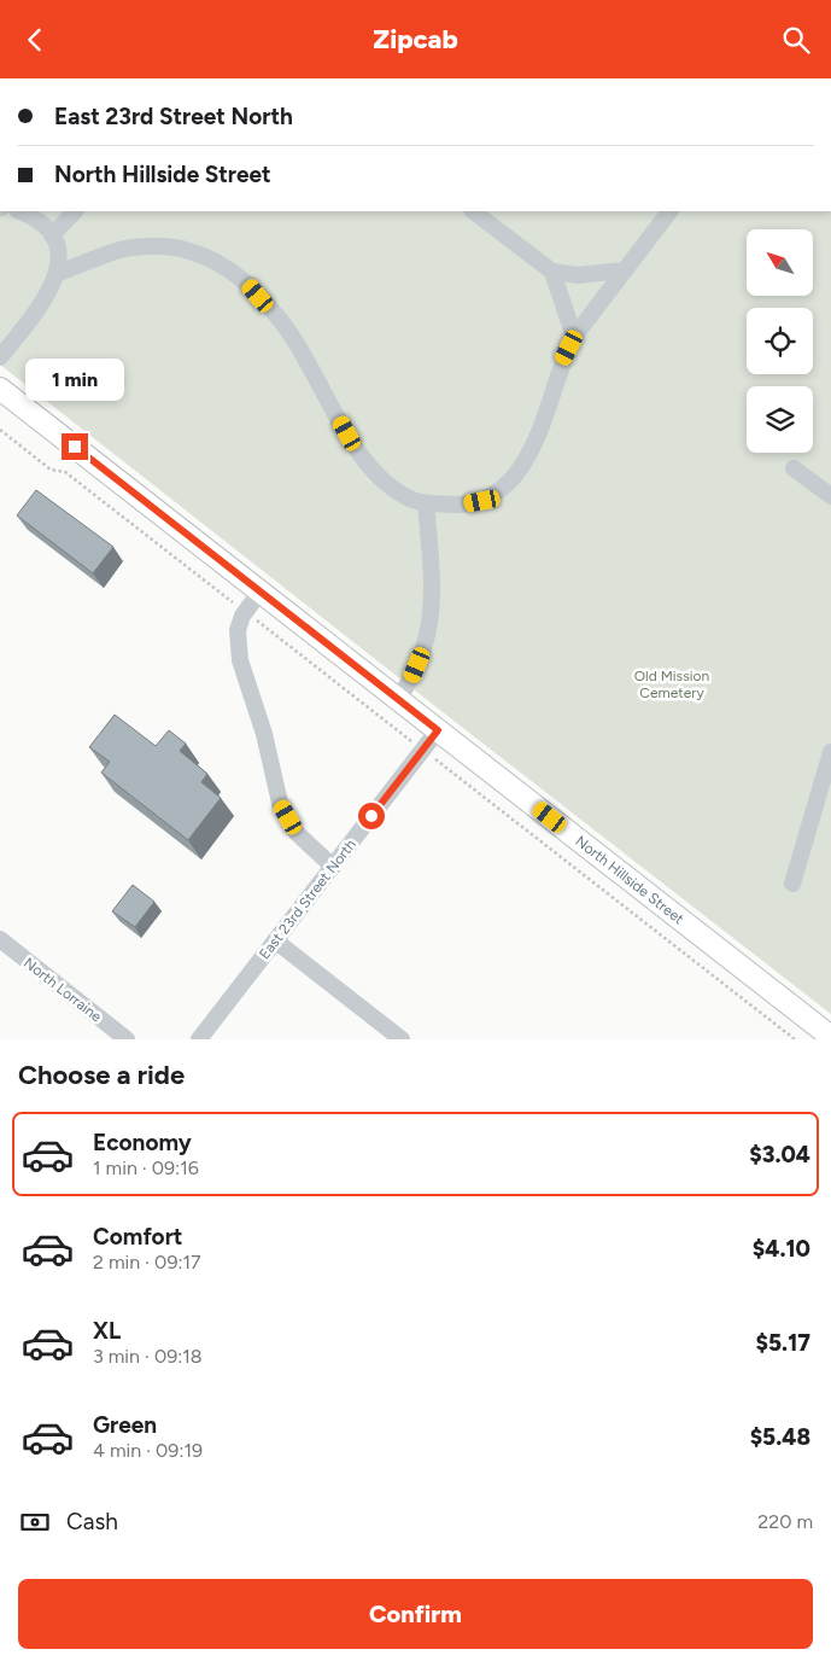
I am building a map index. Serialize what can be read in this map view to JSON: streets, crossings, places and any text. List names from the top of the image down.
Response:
{
  "streets": {
    "main road": ["North Hillside Street"],
    "street": ["East 23rd Street North", "North Lorraine"]
  },
  "crossings": [
    ["North Hillside Street", "East 23rd Street North"]
  ],
  "parks": ["Old Mission Cemetery"],
  "north": "top left",
  "page": {
    "header": "Zipcab",
    "banner": ["East 23rd Street North", "North Hillside Street"],
    "bubble": "1 min",
    "heading": "Choose a ride",
    "list": [
      {
        "name": "Economy",
        "note": "1 min · 09:16",
        "value": "$3.04"
      },
      {
        "name": "Comfort",
        "note": "2 min · 09:17",
        "value": "$4.10"
      },
      {
        "name": "XL",
        "note": "3 min · 09:18",
        "value": "$5.17"
      },
      {
        "name": "Green",
        "note": "4 min · 09:19",
        "value": "$5.48"
      }
    ],
    "pay": ["Cash", "220 m"],
    "buttons": "Confirm"
  }
}
